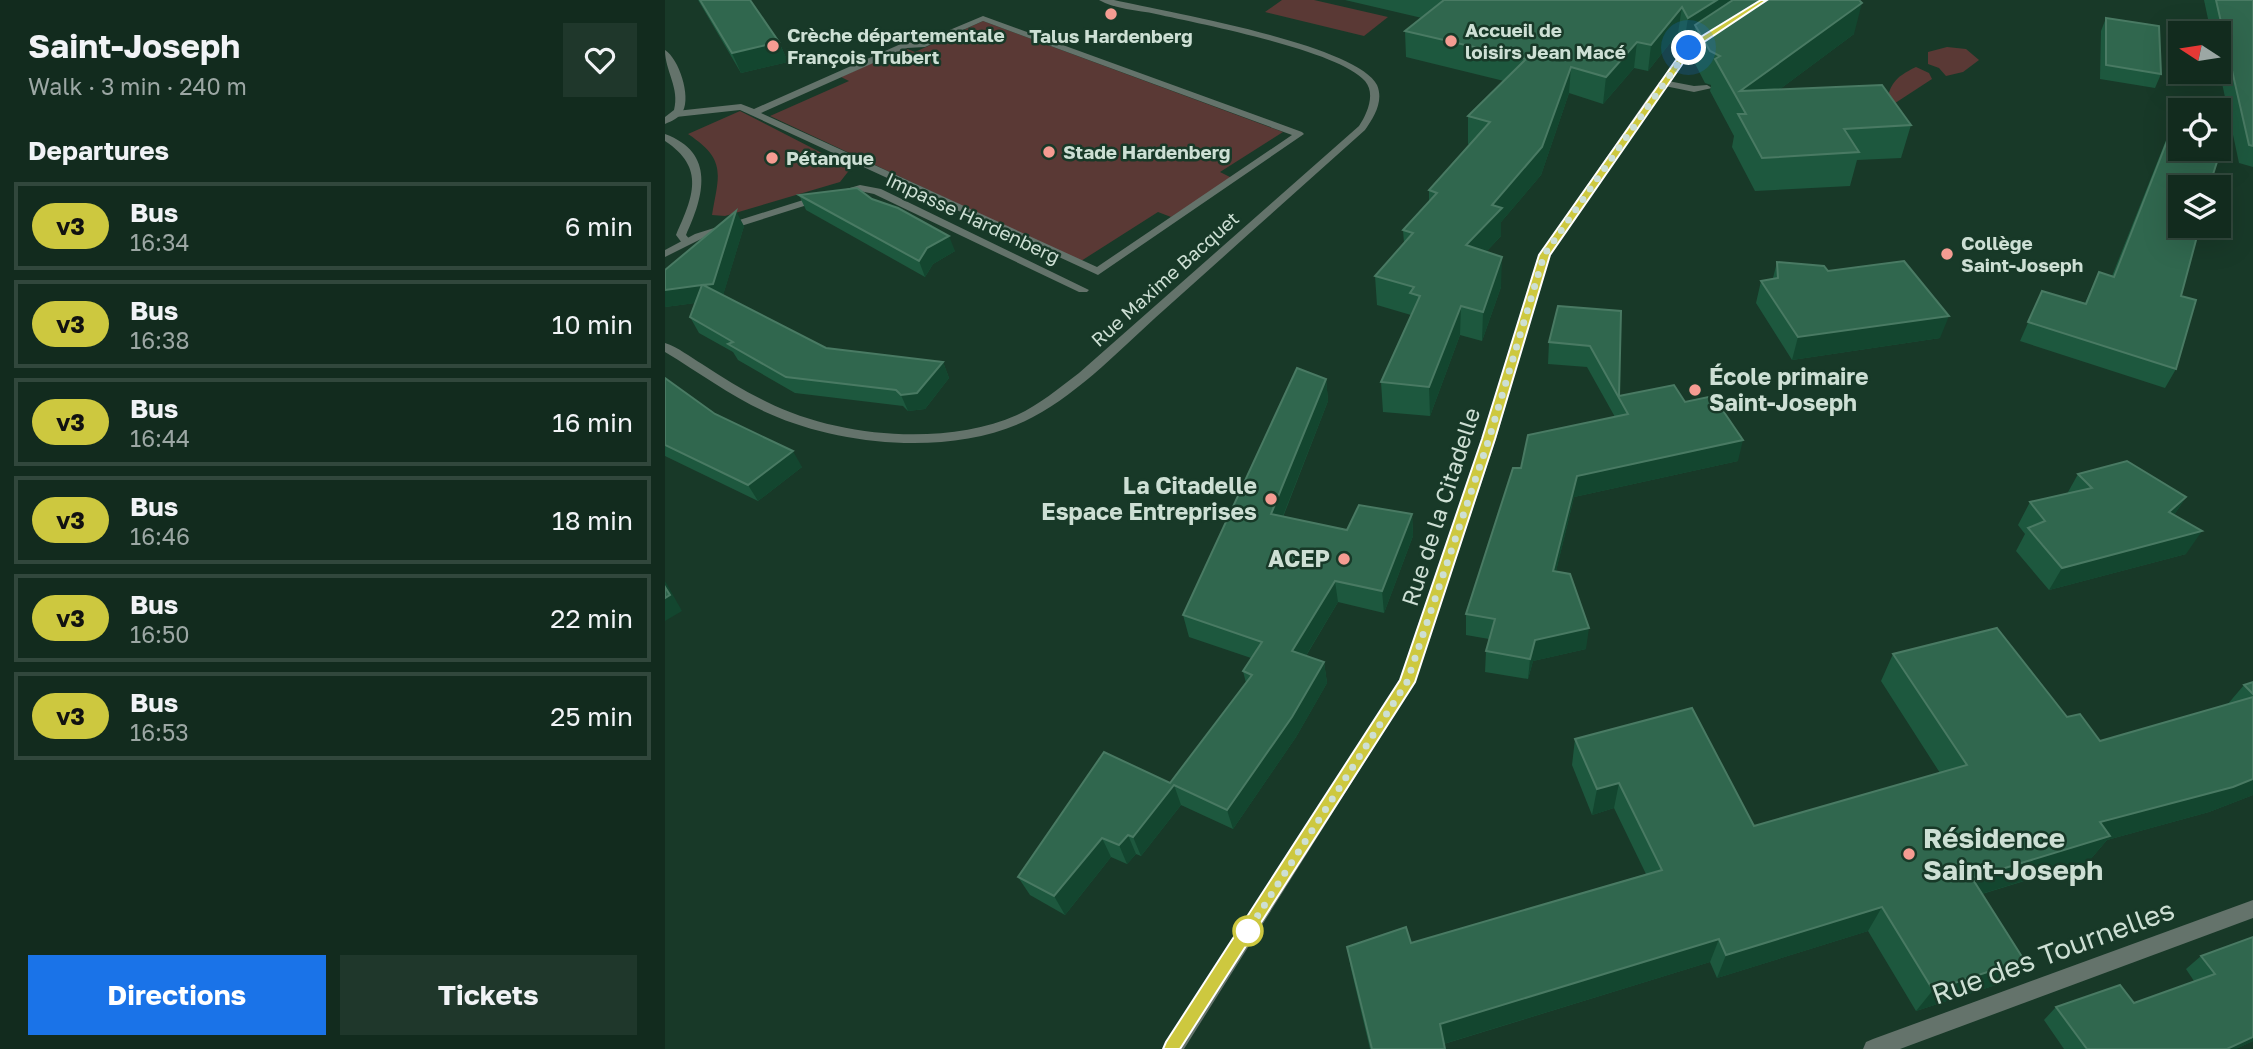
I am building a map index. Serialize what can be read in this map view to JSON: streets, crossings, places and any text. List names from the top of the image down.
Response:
{
  "streets": {
    "street": [
      "Impasse Hardenberg",
      "Rue Maxime Bacquet",
      "Rue de la Citadelle",
      "Rue des Tournelles"
    ]
  },
  "places": [
    "Talus Hardenberg",
    "Accueil de loisirs Jean Macé",
    "Crèche départementale François Trubert",
    "Stade Hardenberg",
    "Pétanque",
    "Collège Saint-Joseph",
    "École primaire Saint-Joseph",
    "La Citadelle Espace Entreprises",
    "ACEP",
    "Résidence Saint-Joseph"
  ],
  "lines": ["bus line v3"],
  "north": "left",
  "page": {
    "heading": [
      ["Saint-Joseph", "Walk · 3 min · 240 m"],
      "Departures"
    ],
    "list": [
      {
        "mark": "v3",
        "name": "Bus",
        "note": "16:34",
        "value": "6 min"
      },
      {
        "mark": "v3",
        "name": "Bus",
        "note": "16:38",
        "value": "10 min"
      },
      {
        "mark": "v3",
        "name": "Bus",
        "note": "16:44",
        "value": "16 min"
      },
      {
        "mark": "v3",
        "name": "Bus",
        "note": "16:46",
        "value": "18 min"
      },
      {
        "mark": "v3",
        "name": "Bus",
        "note": "16:50",
        "value": "22 min"
      },
      {
        "mark": "v3",
        "name": "Bus",
        "note": "16:53",
        "value": "25 min"
      }
    ],
    "buttons": ["Directions", "Tickets"]
  }
}
